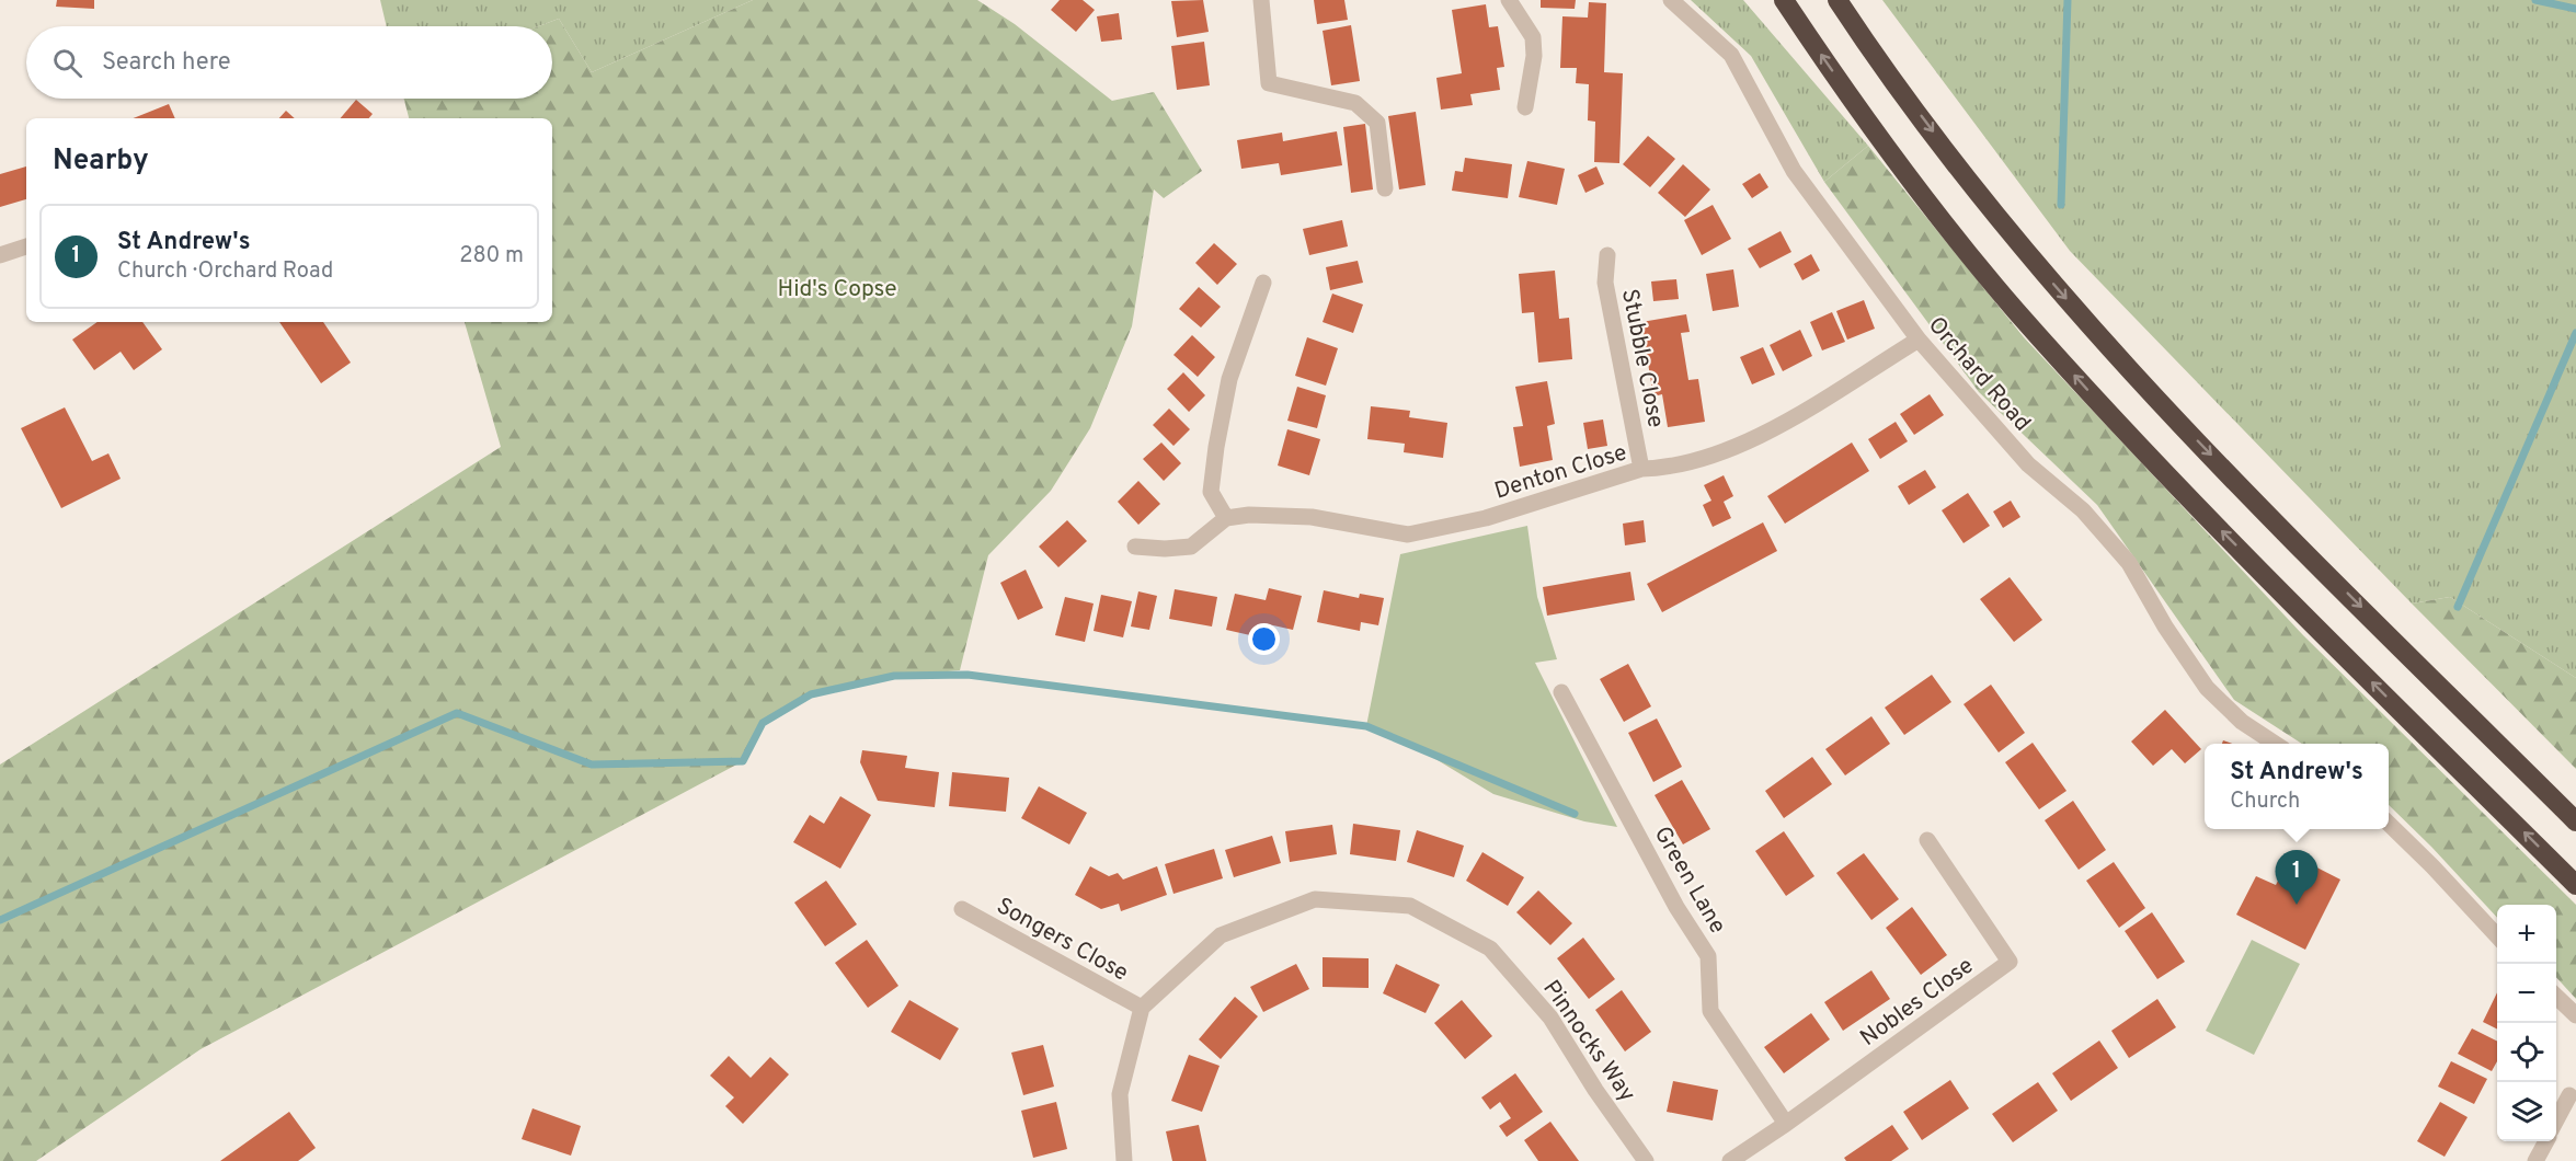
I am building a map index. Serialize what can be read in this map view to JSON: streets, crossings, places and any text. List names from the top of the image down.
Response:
{
  "streets": {
    "street": [
      "Stubble Close",
      "Orchard Road",
      "Denton Close",
      "Green Lane",
      "Songers Close",
      "Nobles Close",
      "Pinnocks Way"
    ]
  },
  "crossings": [
    ["Stubble Close", "Denton Close"],
    ["Orchard Road", "Denton Close"],
    ["Green Lane", "Nobles Close"],
    ["Songers Close", "Pinnocks Way"]
  ],
  "parks": ["Hid's Copse"],
  "page": {
    "search": "Search here",
    "heading": "Nearby",
    "list": [
      {
        "mark": "1",
        "name": "St Andrew's",
        "note": "Church · Orchard Road",
        "value": "280 m"
      }
    ],
    "popup": ["St Andrew's", "Church"],
    "pins": "1",
    "map_buttons": ["+", "−"]
  }
}
